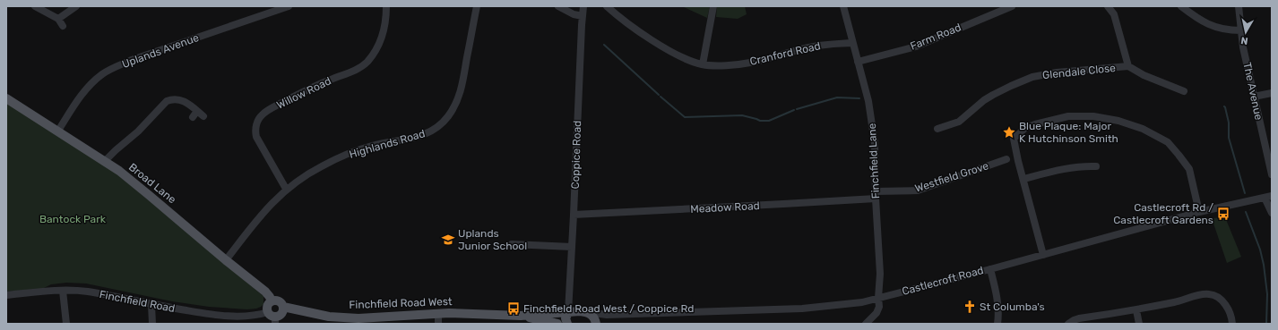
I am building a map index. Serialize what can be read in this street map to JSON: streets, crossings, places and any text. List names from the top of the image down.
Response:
{
  "streets": {
    "main road": ["Broad Lane", "Finchfield Road West"],
    "street": [
      "Farm Road",
      "Uplands Avenue",
      "Cranford Road",
      "Glendale Close",
      "The Avenue",
      "Willow Road",
      "Highlands Road",
      "Coppice Road",
      "Finchfield Lane",
      "Westfield Grove",
      "Meadow Road",
      "Castlecroft Road",
      "Finchfield Road"
    ]
  },
  "crossings": [
    ["Farm Road", "Finchfield Lane"],
    ["Uplands Avenue", "Broad Lane"],
    ["Cranford Road", "Finchfield Lane"],
    ["Willow Road", "Highlands Road"],
    ["Highlands Road", "Broad Lane"],
    ["Coppice Road", "Meadow Road"],
    ["Coppice Road", "Finchfield Road West"],
    ["Finchfield Lane", "Westfield Grove"],
    ["Finchfield Lane", "Meadow Road"],
    ["Finchfield Lane", "Castlecroft Road"],
    ["Westfield Grove", "Meadow Road"],
    ["Broad Lane", "Finchfield Road"],
    ["Broad Lane", "Finchfield Road West"],
    ["Finchfield Road", "Finchfield Road West"]
  ],
  "parks": ["Bantock Park"],
  "places": {
    "place": ["Blue Plaque: Major K Hutchinson Smith"],
    "bus stop": ["Castlecroft Rd / Castlecroft Gardens", "Finchfield Road West / Coppice Rd"],
    "school or university": ["Uplands Junior School"],
    "church": ["St Columba's"]
  },
  "north": "bottom"
}
